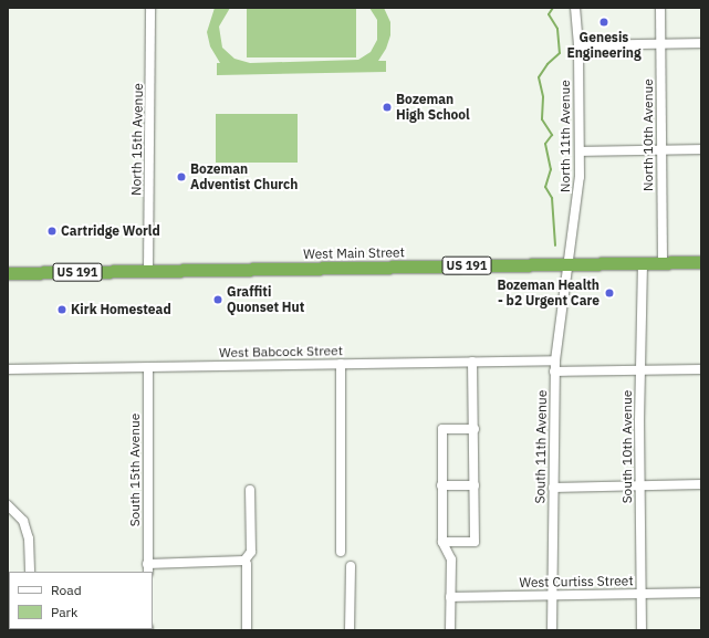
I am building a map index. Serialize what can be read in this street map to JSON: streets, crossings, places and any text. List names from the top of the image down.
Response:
{
  "streets": {
    "highway": ["West Main Street", "US 191"],
    "street": [
      "North 10th Avenue",
      "North 11th Avenue",
      "North 15th Avenue",
      "West Babcock Street",
      "South 11th Avenue",
      "South 10th Avenue",
      "South 15th Avenue",
      "West Curtiss Street"
    ]
  },
  "crossings": [
    ["North 10th Avenue", "West Main Street"],
    ["North 11th Avenue", "West Main Street"],
    ["North 11th Avenue", "South 11th Avenue"],
    ["North 15th Avenue", "West Main Street"],
    ["West Main Street", "South 11th Avenue"],
    ["West Main Street", "South 10th Avenue"],
    ["West Babcock Street", "South 11th Avenue"],
    ["West Babcock Street", "South 15th Avenue"],
    ["South 11th Avenue", "West Curtiss Street"],
    ["South 10th Avenue", "West Curtiss Street"]
  ],
  "places": [
    "Genesis Engineering",
    "Bozeman High School",
    "Bozeman Adventist Church",
    "Cartridge World",
    "Bozeman Health - b2 Urgent Care",
    "Graffiti Quonset Hut",
    "Kirk Homestead"
  ],
  "legend": ["Road", "Park"]
}
